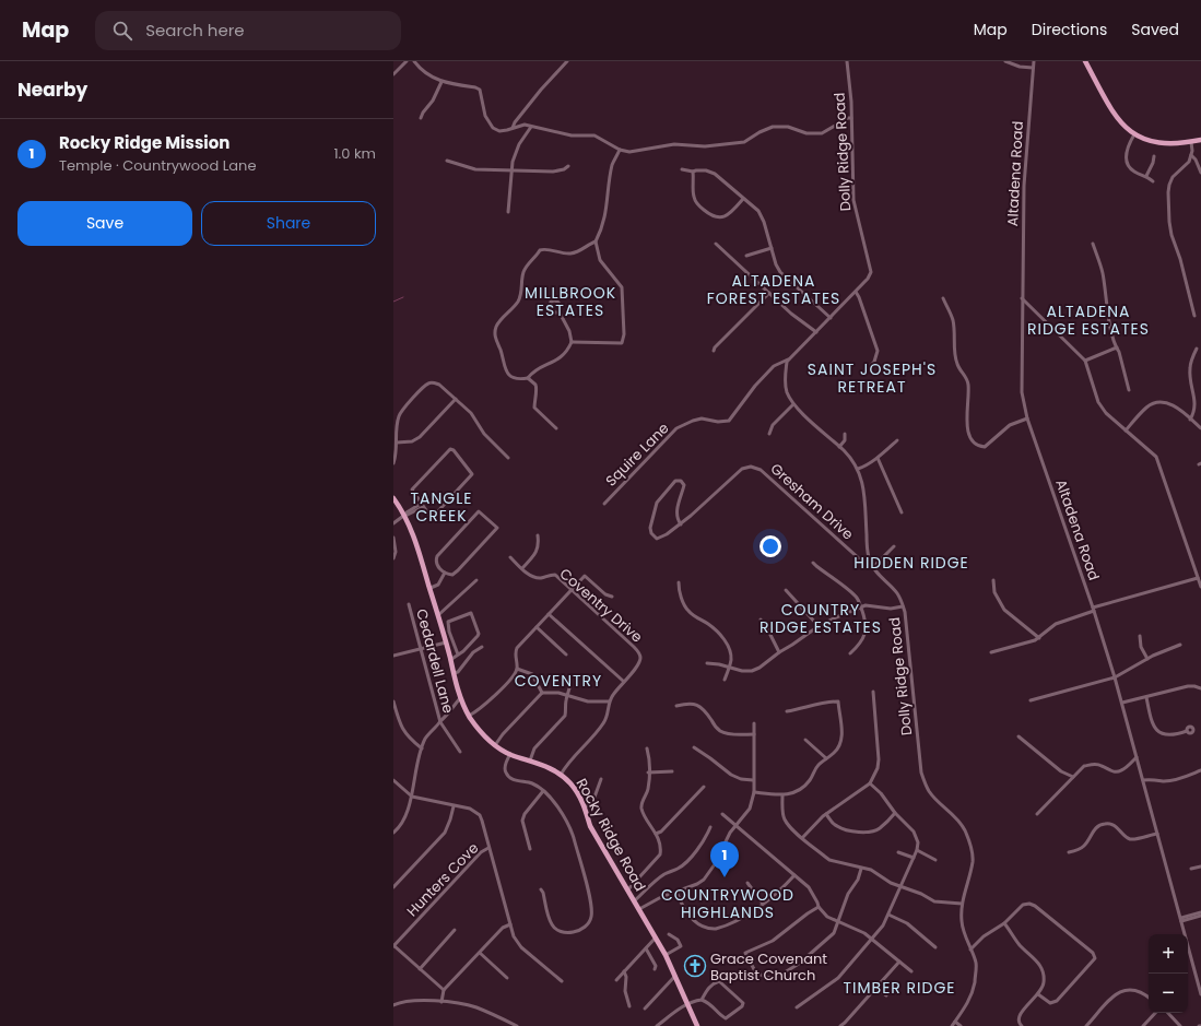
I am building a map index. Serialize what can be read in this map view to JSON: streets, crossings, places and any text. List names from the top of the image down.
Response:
{
  "streets": {
    "main road": ["Rocky Ridge Road"],
    "street": [
      "Dolly Ridge Road",
      "Altadena Road",
      "Squire Lane",
      "Gresham Drive",
      "Coventry Drive",
      "Cedardell Lane",
      "Hunters Cove"
    ]
  },
  "crossings": [
    ["Dolly Ridge Road", "Squire Lane"],
    ["Dolly Ridge Road", "Gresham Drive"],
    ["Coventry Drive", "Rocky Ridge Road"]
  ],
  "districts": [
    "ALTADENA FOREST ESTATES",
    "MILLBROOK ESTATES",
    "ALTADENA RIDGE ESTATES",
    "SAINT JOSEPH'S RETREAT",
    "TANGLE CREEK",
    "HIDDEN RIDGE",
    "COUNTRY RIDGE ESTATES",
    "COVENTRY",
    "COUNTRYWOOD HIGHLANDS",
    "TIMBER RIDGE"
  ],
  "places": {
    "church": ["Grace Covenant Baptist Church"]
  },
  "page": {
    "header": "Map",
    "search": "Search here",
    "nav": ["Map", "Directions", "Saved"],
    "heading": "Nearby",
    "list": [
      {
        "mark": "1",
        "name": "Rocky Ridge Mission",
        "note": "Temple · Countrywood Lane",
        "value": "1.0 km"
      }
    ],
    "buttons": ["Save", "Share"],
    "pins": "1",
    "map_buttons": ["+", "−"]
  }
}
